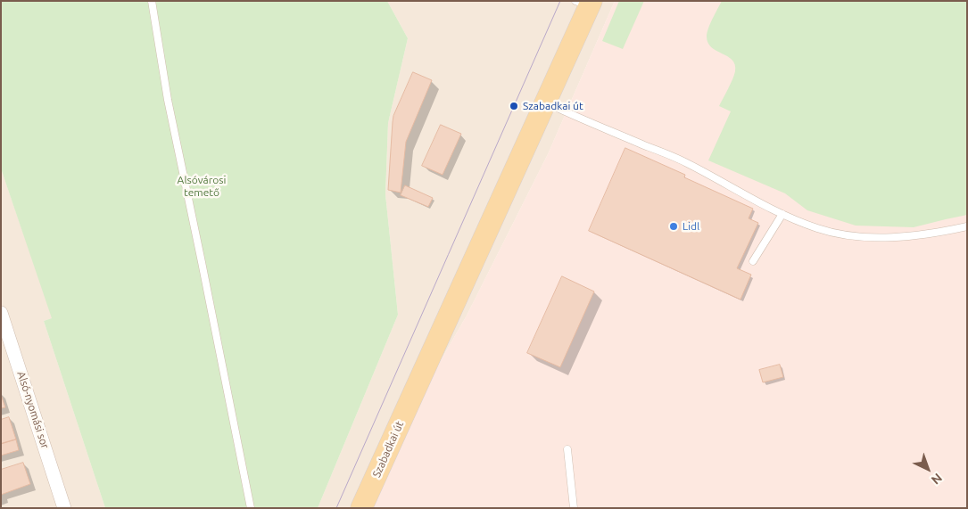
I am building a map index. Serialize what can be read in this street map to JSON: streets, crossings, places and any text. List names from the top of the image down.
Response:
{
  "streets": {
    "main road": ["Szabadkai út"],
    "street": ["Alsó-nyomási sor"]
  },
  "parks": ["Alsóvárosi temető"],
  "places": ["Szabadkai út", "Lidl"],
  "north": "bottom right"
}
